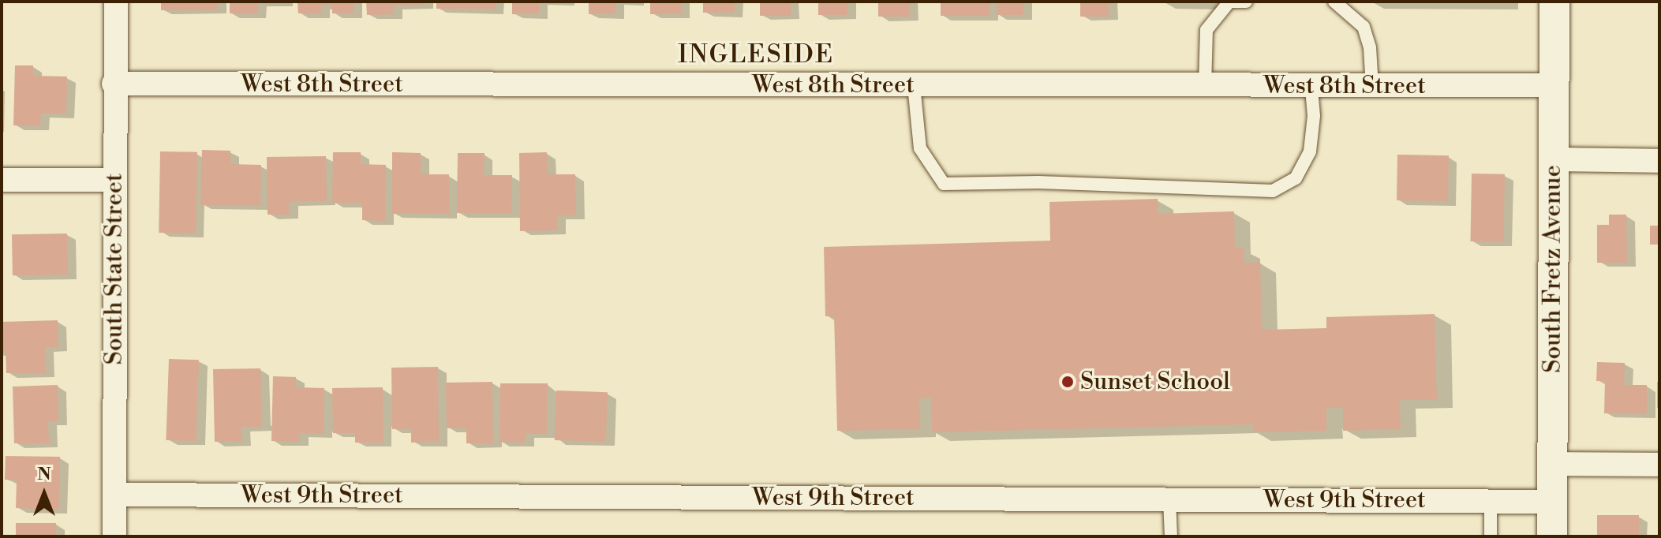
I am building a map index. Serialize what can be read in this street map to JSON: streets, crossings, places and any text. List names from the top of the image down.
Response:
{
  "streets": {
    "street": [
      "West 8th Street",
      "South State Street",
      "South Fretz Avenue",
      "West 9th Street"
    ]
  },
  "crossings": [
    ["West 8th Street", "South State Street"],
    ["West 8th Street", "South Fretz Avenue"],
    ["South State Street", "West 9th Street"],
    ["South Fretz Avenue", "West 9th Street"]
  ],
  "districts": ["INGLESIDE"],
  "places": ["Sunset School"],
  "north": "top"
}
